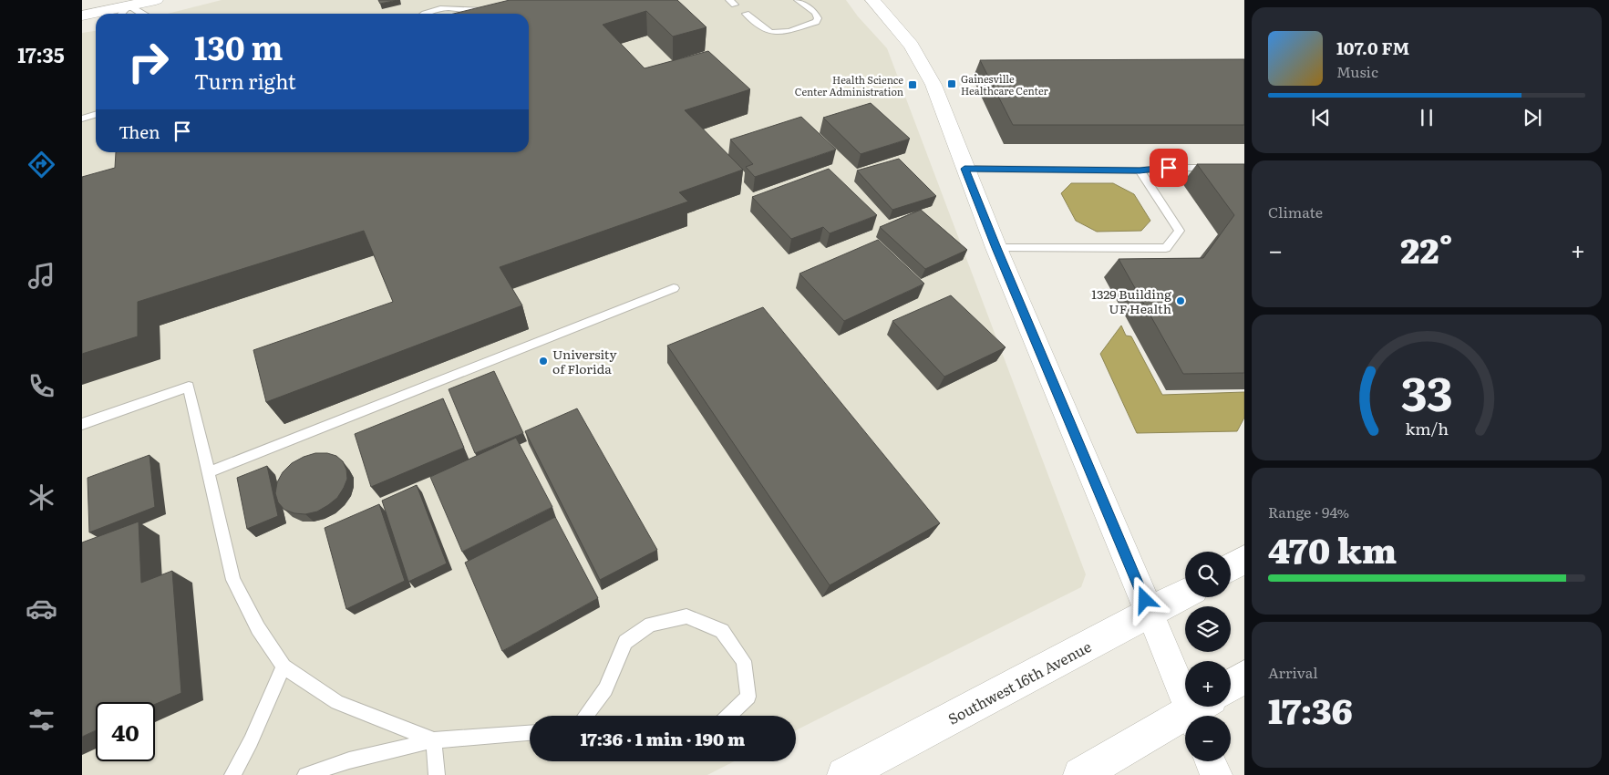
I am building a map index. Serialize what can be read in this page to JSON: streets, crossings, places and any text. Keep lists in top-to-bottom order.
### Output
{
  "streets": {
    "street": ["Southwest 16th Avenue"]
  },
  "places": {
    "transit": ["Gainesville Healthcare Center", "Health Science Center Administration"],
    "other": ["1329 Building UF Health", "University of Florida"]
  },
  "page": {
    "tabs": "17:35",
    "turn": ["130 m", "Turn right"],
    "song": ["107.0 FM", "Music"],
    "then": "Then",
    "tile": [
      "Climate",
      ["Range · 94%", "470 km"],
      ["Arrival", "17:36"]
    ],
    "heat": ["−", "22°", "+"],
    "map_buttons": ["+", "−"],
    "limit": "40",
    "trip": "17:36 · 1 min · 190 m",
    "gauge": ["33", "km/h"]
  }
}
